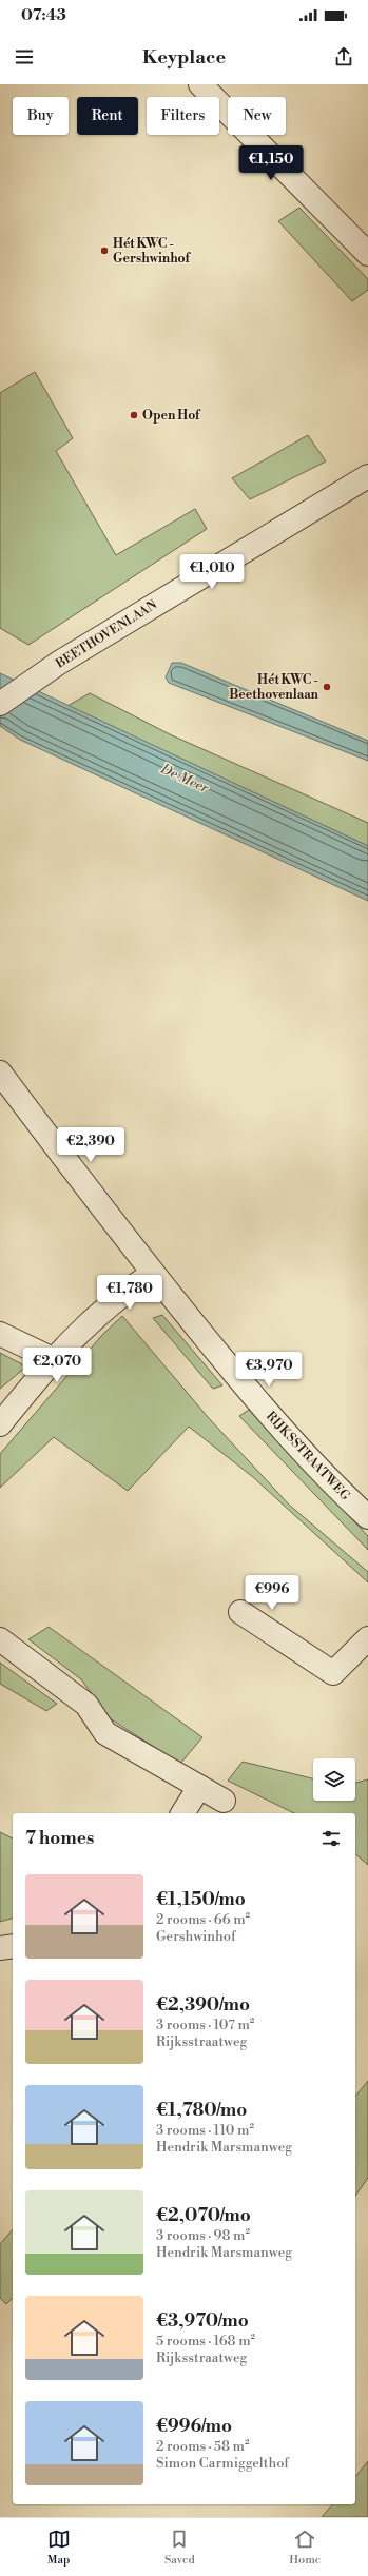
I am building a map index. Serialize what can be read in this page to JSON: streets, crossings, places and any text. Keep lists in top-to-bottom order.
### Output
{
  "streets": {
    "street": ["BEETHOVENLAAN", "RIJKSSTRAATWEG"]
  },
  "water": ["De Meer"],
  "places": ["Hét KWC - Gershwinhof", "Open Hof", "Hét KWC - Beethovenlaan"],
  "page": {
    "status": "07:43",
    "header": "Keyplace",
    "chip": [
      "Buy",
      "Rent",
      "Filters",
      "New"
    ],
    "price": [
      "€1,150",
      "€1,010",
      "€2,390",
      "€1,780",
      "€2,070",
      "€3,970",
      "€996"
    ],
    "heading": "7 homes",
    "list": [
      {
        "name": "€1,150/mo",
        "note": "2 rooms · 66 m² · Gershwinhof"
      },
      {
        "name": "€2,390/mo",
        "note": "3 rooms · 107 m² · Rijksstraatweg"
      },
      {
        "name": "€1,780/mo",
        "note": "3 rooms · 110 m² · Hendrik Marsmanweg"
      },
      {
        "name": "€2,070/mo",
        "note": "3 rooms · 98 m² · Hendrik Marsmanweg"
      },
      {
        "name": "€3,970/mo",
        "note": "5 rooms · 168 m² · Rijksstraatweg"
      },
      {
        "name": "€996/mo",
        "note": "2 rooms · 58 m² · Simon Carmiggelthof"
      }
    ],
    "tabs": ["Map", "Saved", "Home"]
  }
}
